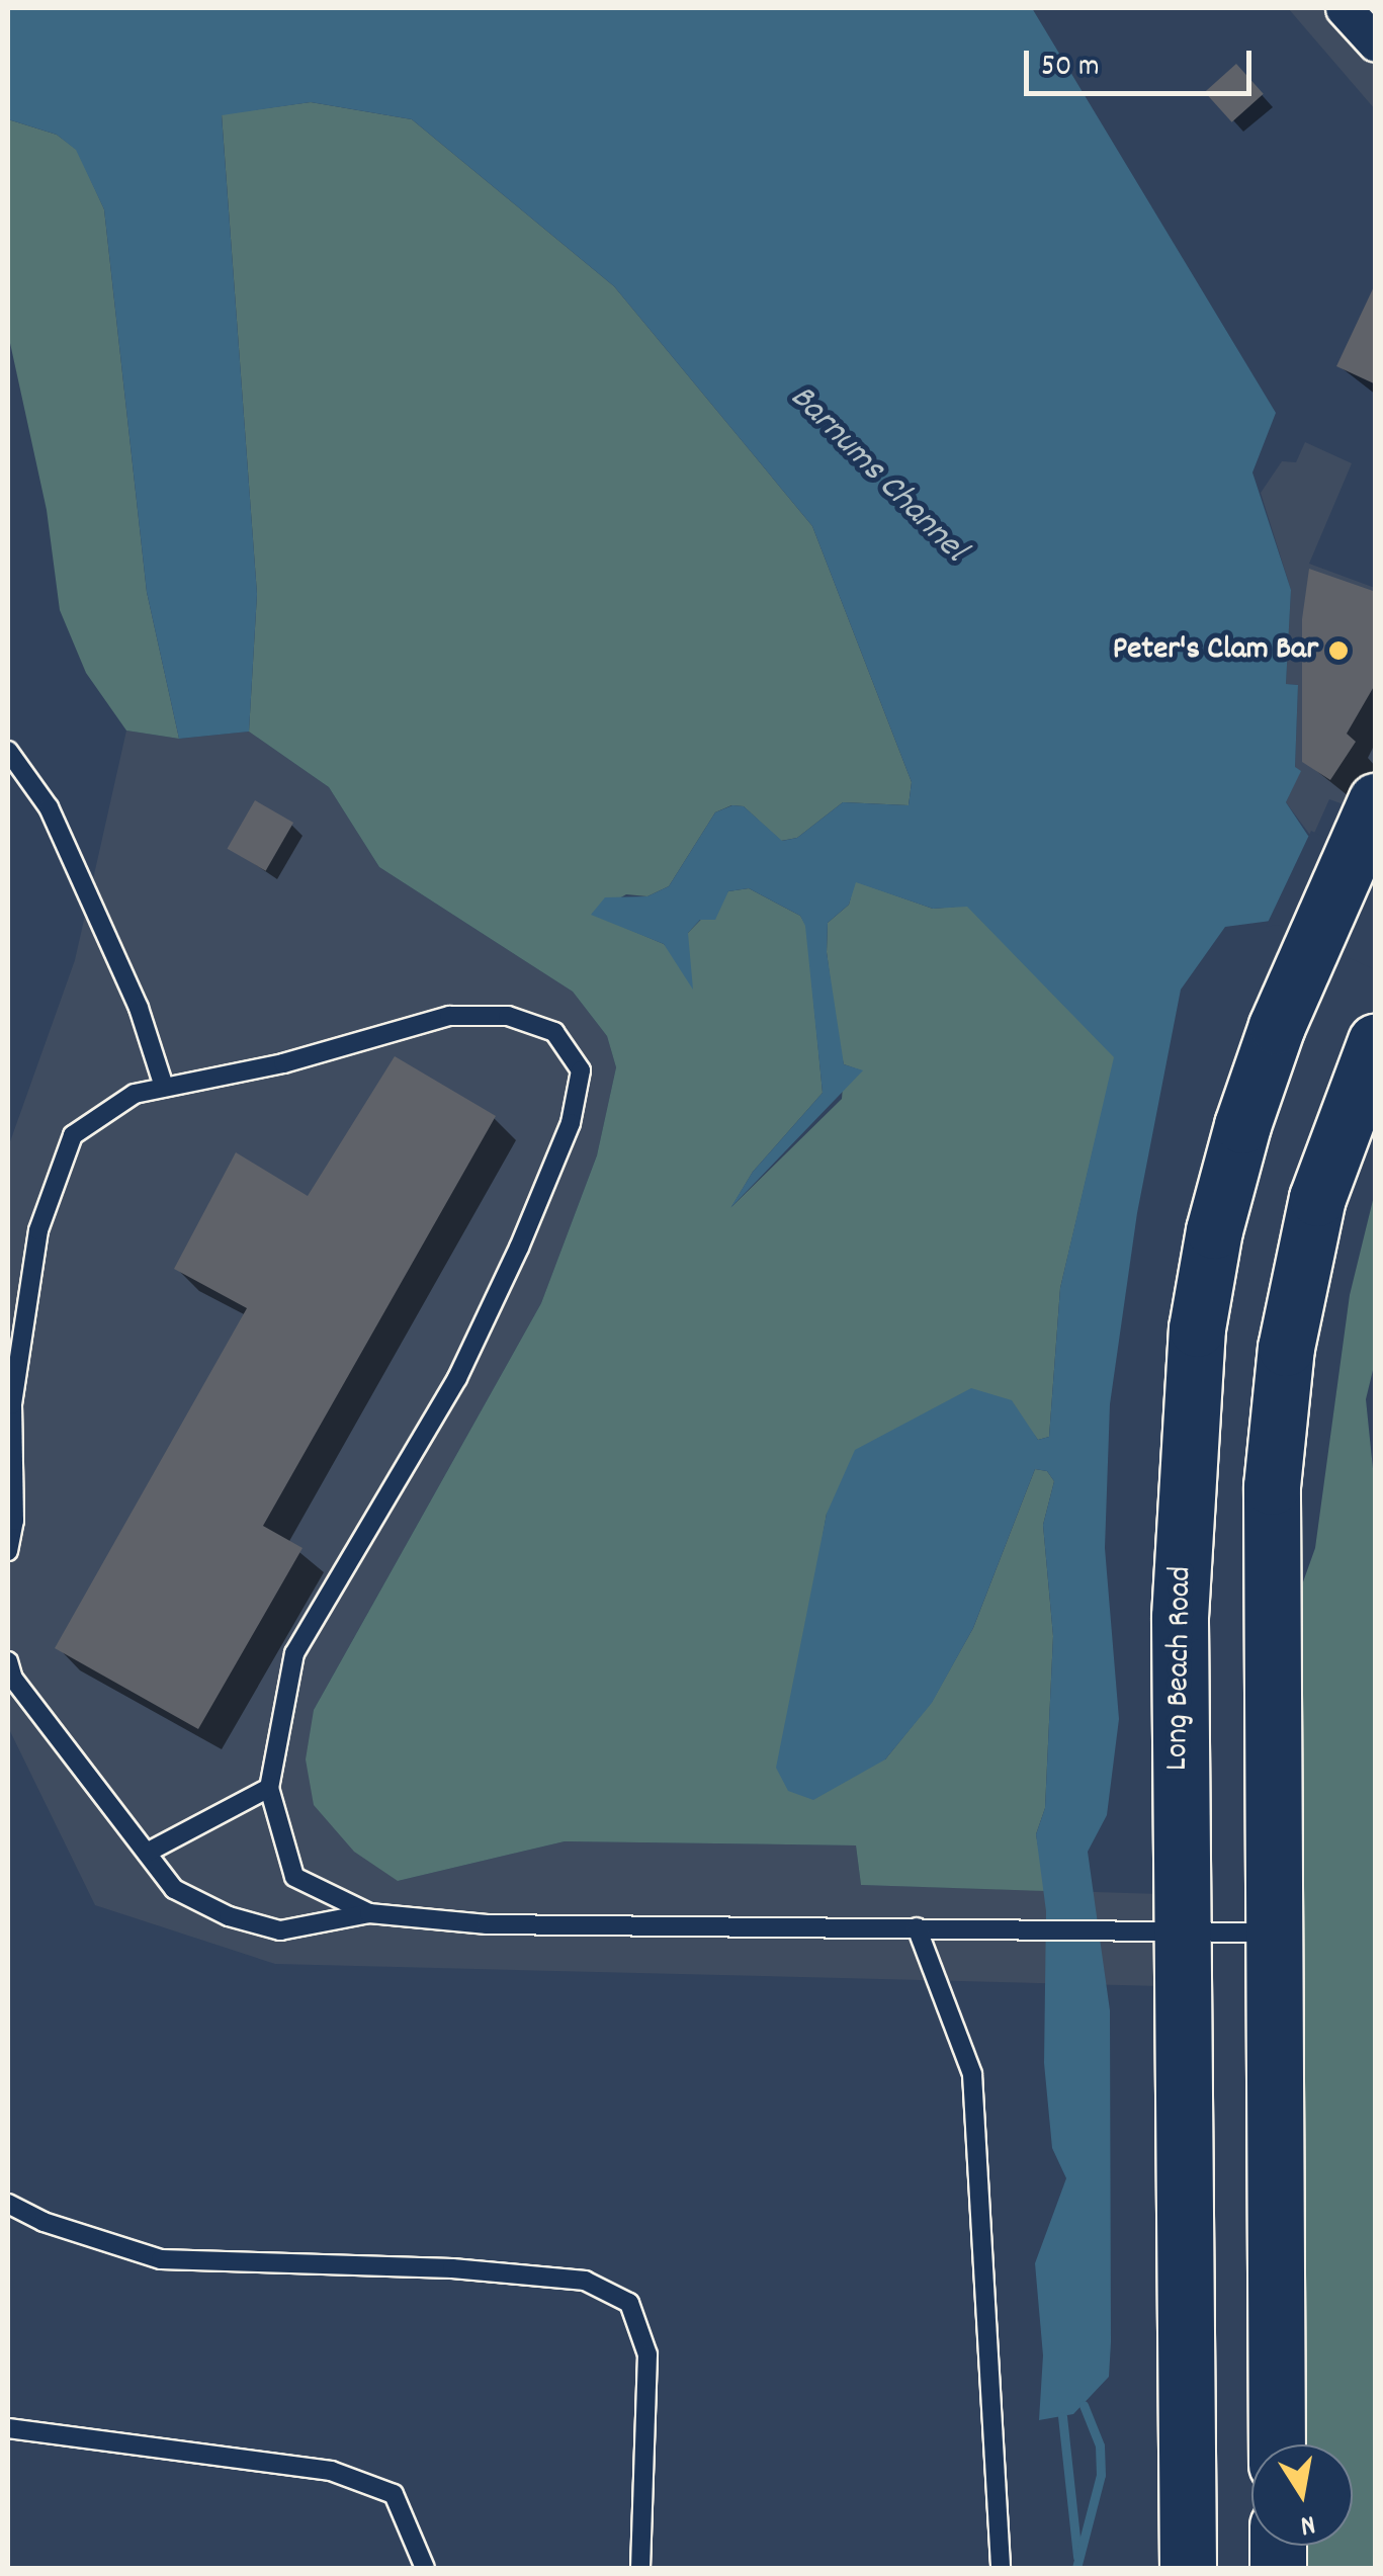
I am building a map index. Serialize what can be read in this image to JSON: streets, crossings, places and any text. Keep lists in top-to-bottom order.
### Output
{
  "streets": {
    "main road": ["Long Beach Road"]
  },
  "water": ["Barnums Channel"],
  "places": ["Peter's Clam Bar"],
  "scale_bar": "50 m",
  "north": "bottom"
}
